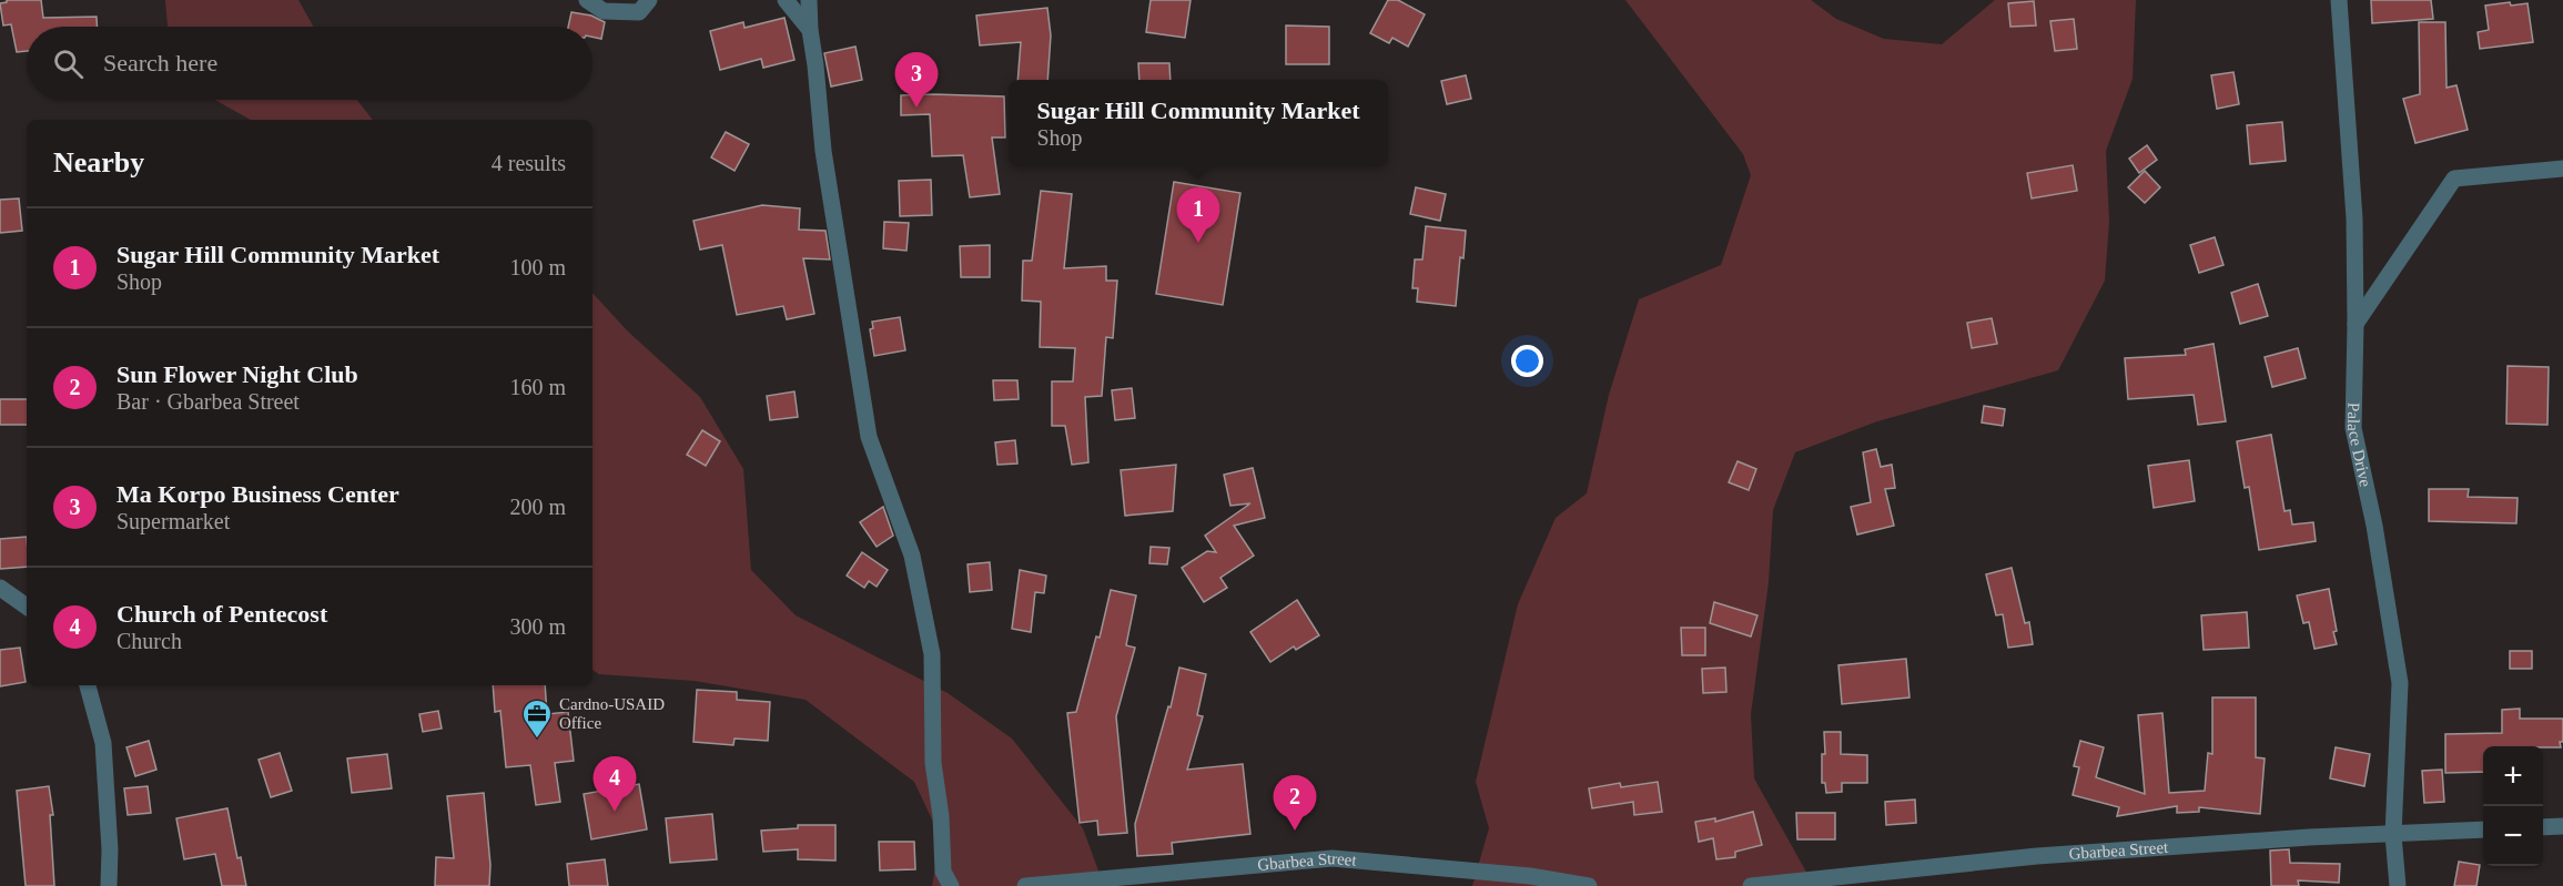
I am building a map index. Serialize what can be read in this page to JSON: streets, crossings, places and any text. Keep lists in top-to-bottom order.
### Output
{
  "streets": {
    "street": ["Palace Drive", "Gbarbea Street"]
  },
  "crossings": [
    ["Palace Drive", "Gbarbea Street"]
  ],
  "places": {
    "office": ["Cardno-USAID Office"]
  },
  "page": {
    "search": "Search here",
    "pins": [
      "3",
      "1",
      "4",
      "2"
    ],
    "popup": ["Sugar Hill Community Market", "Shop"],
    "heading": ["Nearby", "4 results"],
    "list": [
      {
        "mark": "1",
        "name": "Sugar Hill Community Market",
        "note": "Shop",
        "value": "100 m"
      },
      {
        "mark": "2",
        "name": "Sun Flower Night Club",
        "note": "Bar · Gbarbea Street",
        "value": "160 m"
      },
      {
        "mark": "3",
        "name": "Ma Korpo Business Center",
        "note": "Supermarket",
        "value": "200 m"
      },
      {
        "mark": "4",
        "name": "Church of Pentecost",
        "note": "Church",
        "value": "300 m"
      }
    ],
    "map_buttons": ["+", "−"]
  }
}
